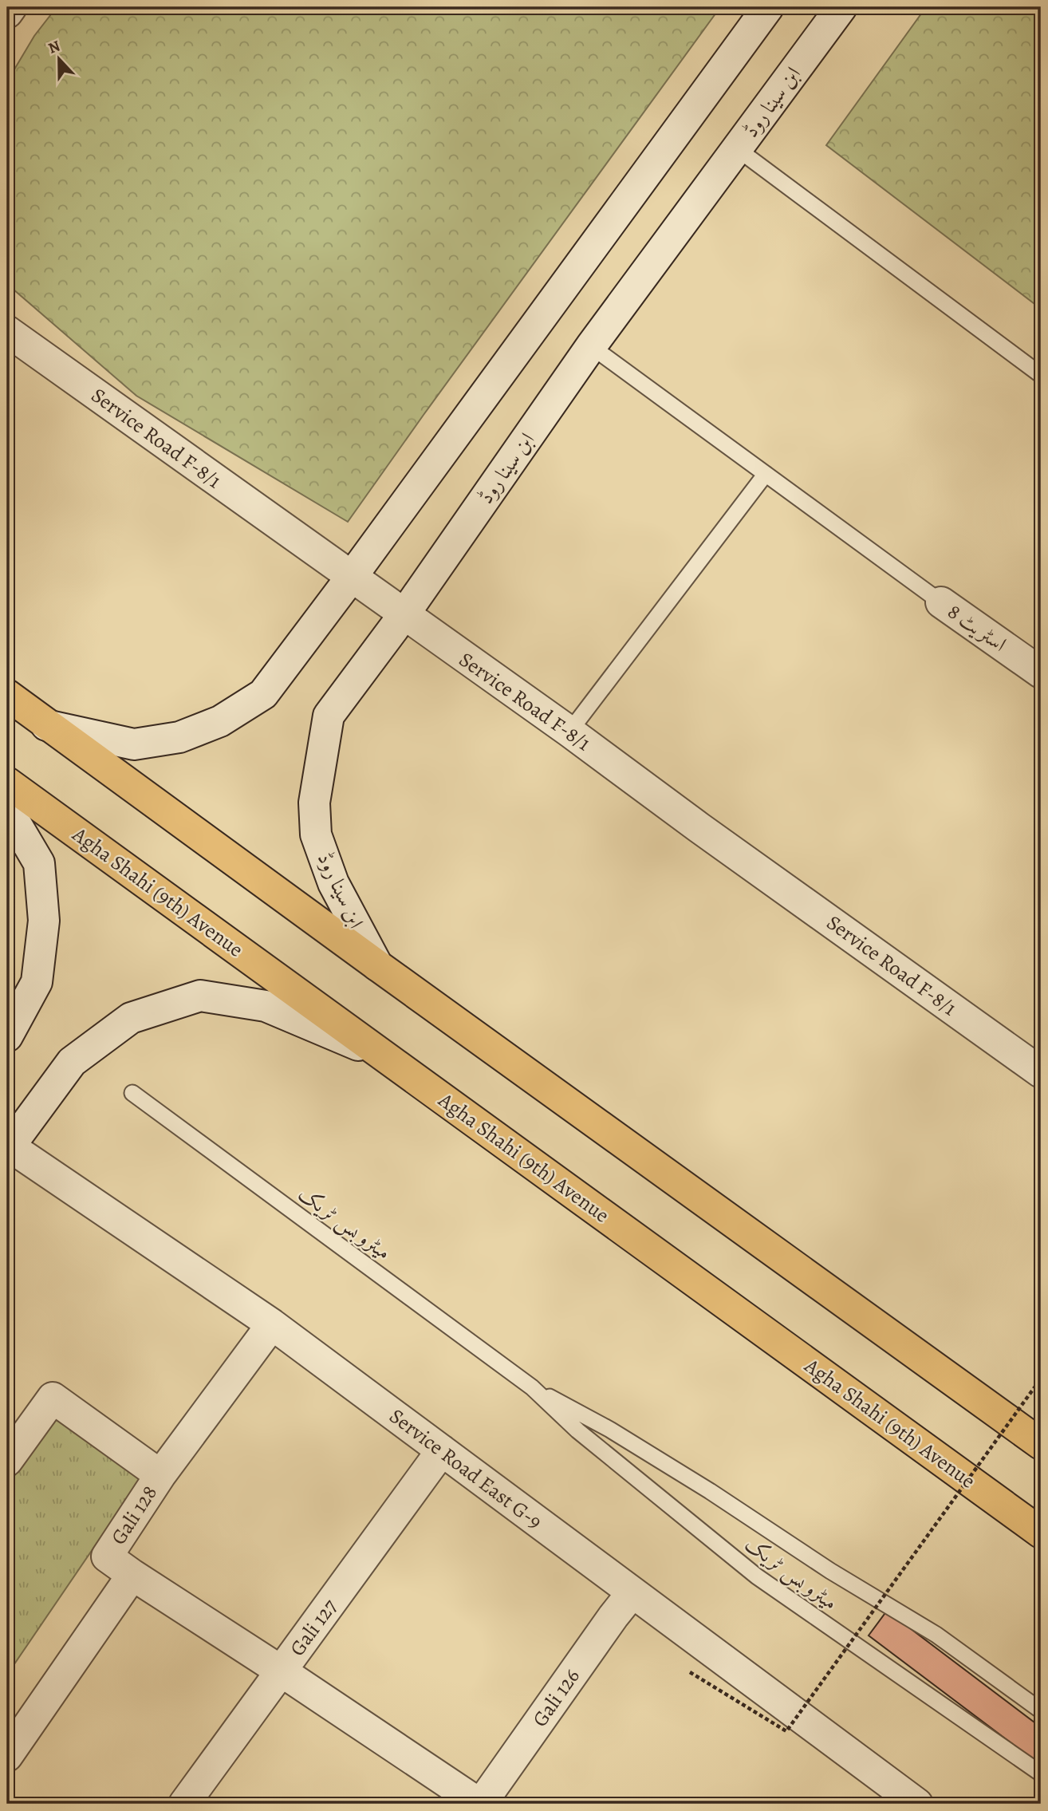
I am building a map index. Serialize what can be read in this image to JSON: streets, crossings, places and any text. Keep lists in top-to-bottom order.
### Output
{
  "streets": {
    "main road": ["Agha Shahi (9th) Avenue"],
    "street": [
      "ابن سینا روڈ",
      "Service Road F-8/1",
      "اسٹریٹ 8",
      "Service Road East G-9",
      "Gali 128",
      "Gali 127",
      "Gali 126"
    ],
    "lane": ["میٹرو بس ٹریک"]
  },
  "crossings": [
    ["ابن سینا روڈ", "Service Road F-8/1"],
    ["Service Road East G-9", "Gali 128"],
    ["Service Road East G-9", "Gali 127"],
    ["Service Road East G-9", "Gali 126"]
  ],
  "north": "top"
}
